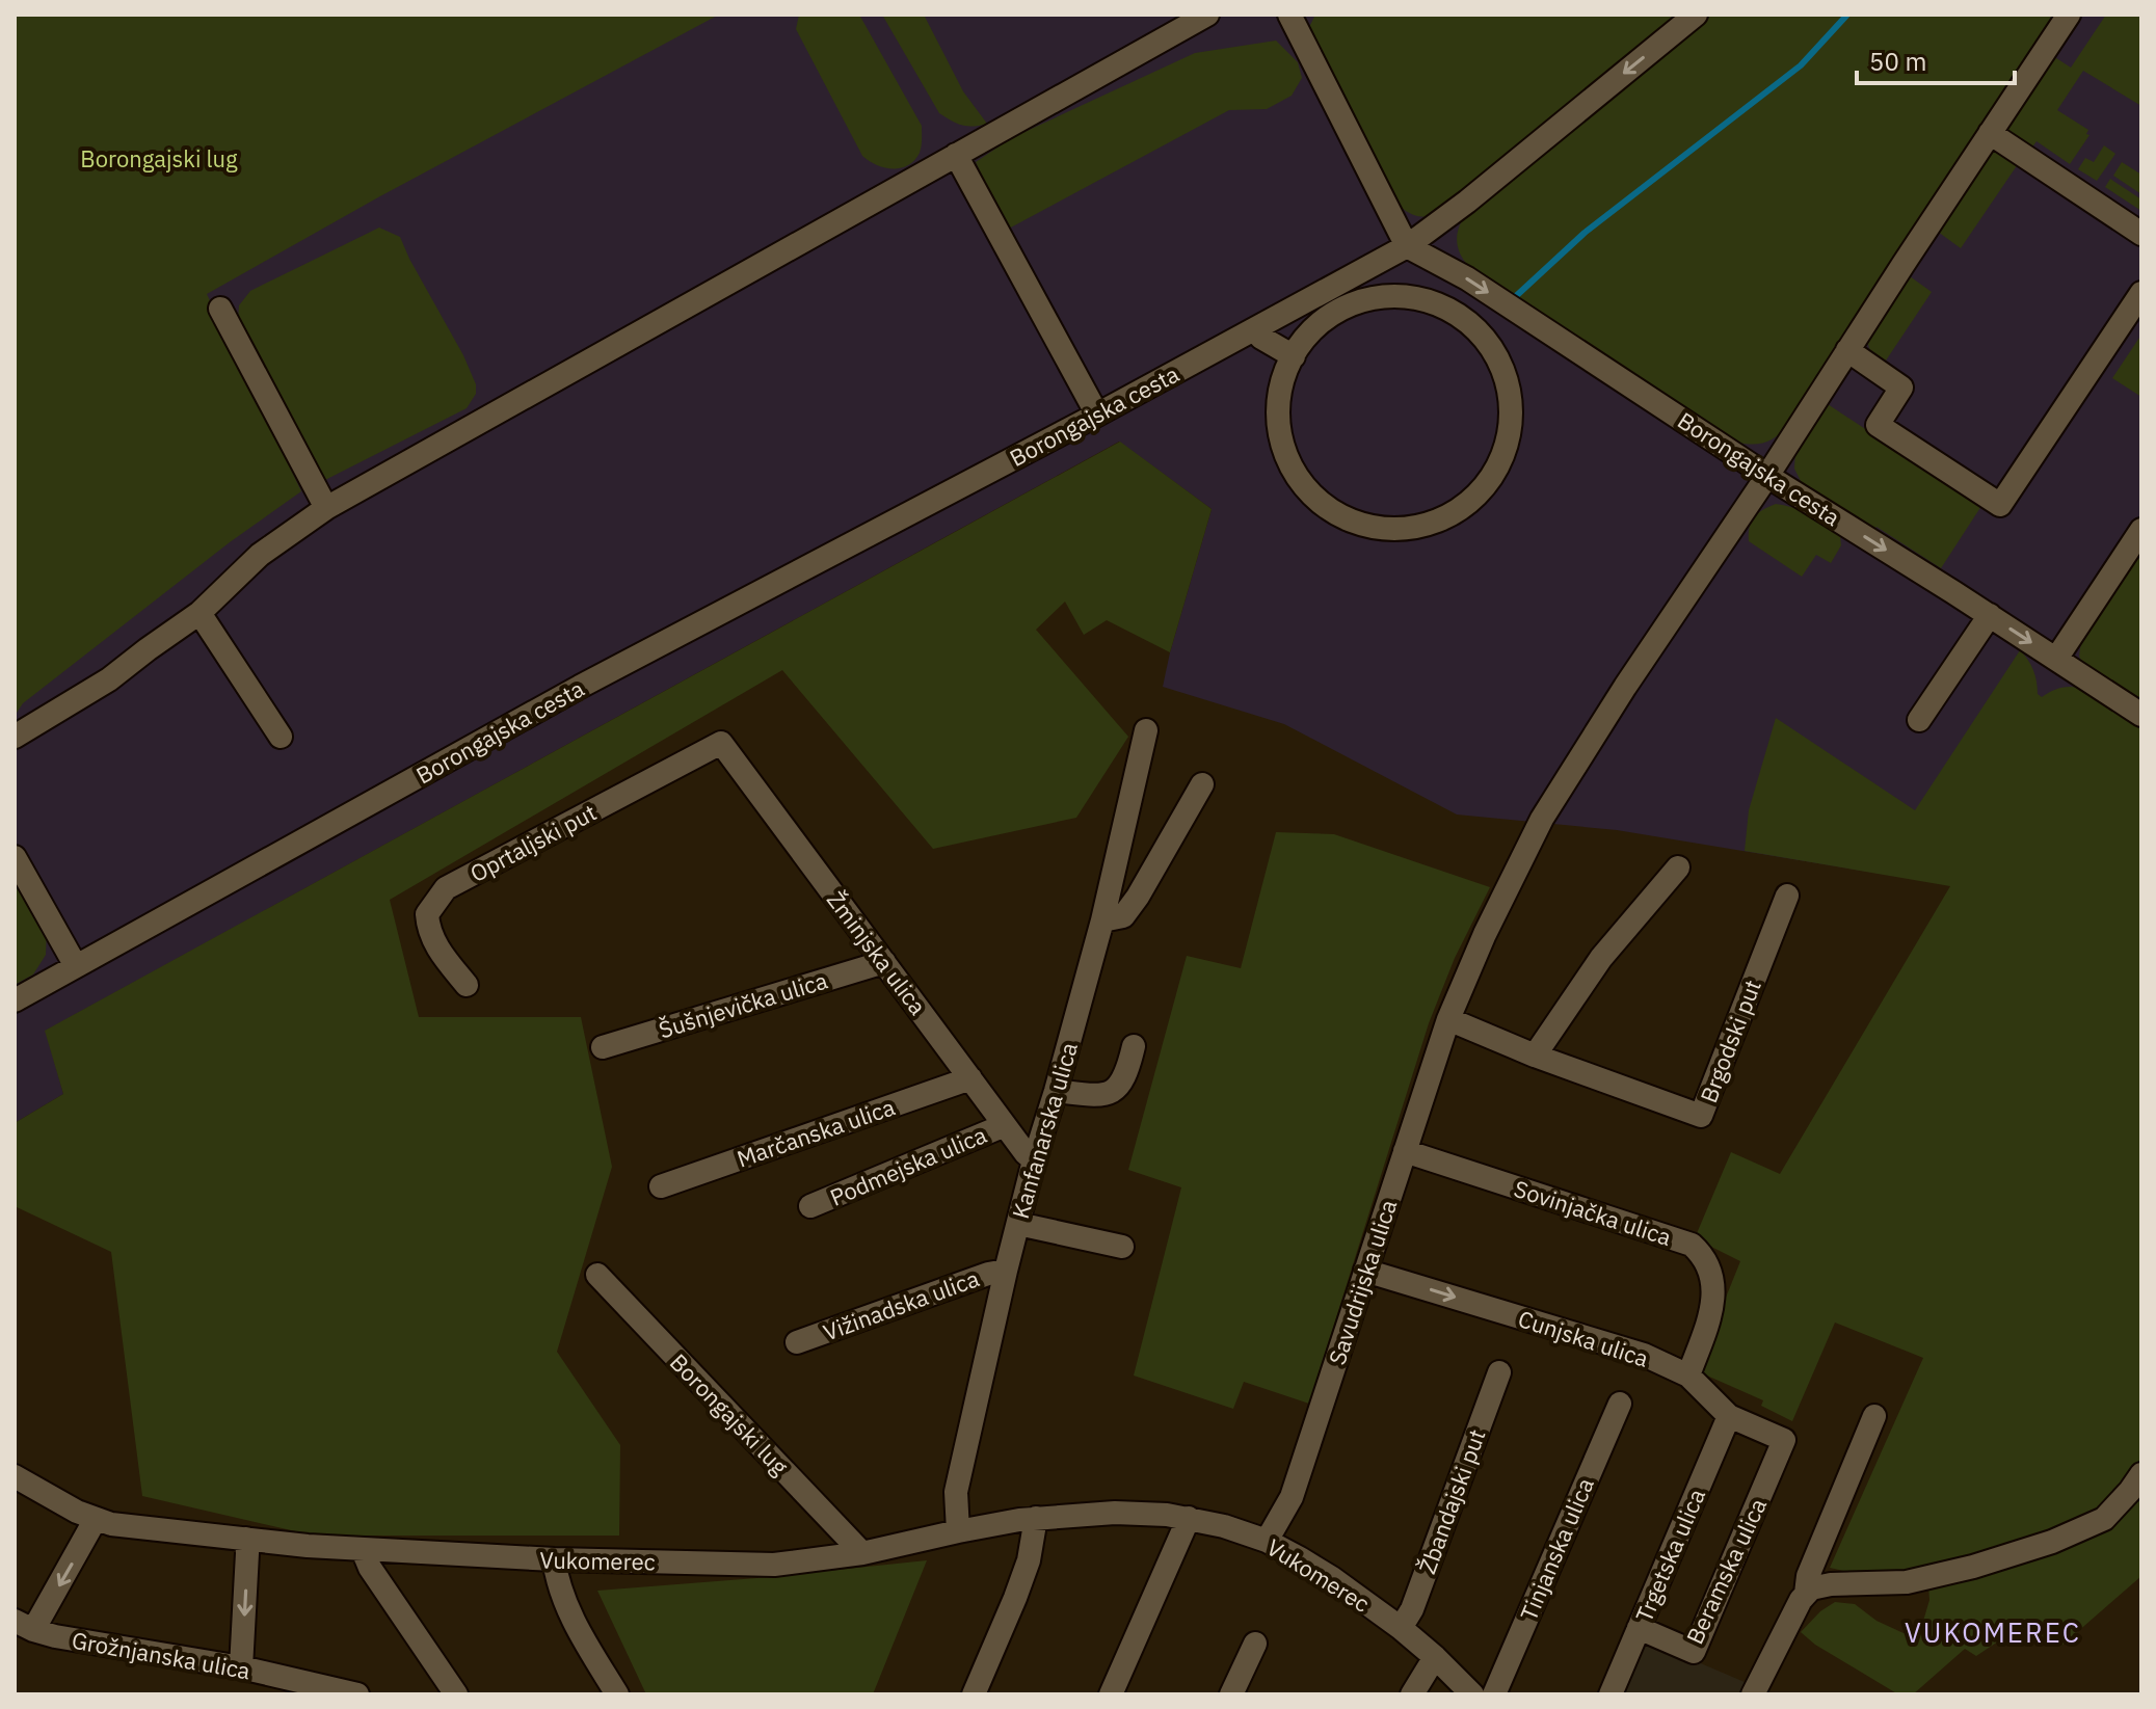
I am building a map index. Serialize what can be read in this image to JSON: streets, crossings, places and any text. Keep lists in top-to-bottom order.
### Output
{
  "streets": {
    "street": [
      "Borongajska cesta",
      "Oprtaljski put",
      "Žminjska ulica",
      "Šušnjevička ulica",
      "Brgodski put",
      "Kanfanarska ulica",
      "Marčanska ulica",
      "Podmejska ulica",
      "Sovinjačka ulica",
      "Savudrijska ulica",
      "Vižinadska ulica",
      "Cunjska ulica",
      "Borongajski lug",
      "Žbandajski put",
      "Tinjanska ulica",
      "Trgetska ulica",
      "Vukomerec",
      "Beramska ulica",
      "Grožnjanska ulica"
    ]
  },
  "crossings": [
    ["Borongajska cesta", "Savudrijska ulica"],
    ["Oprtaljski put", "Žminjska ulica"],
    ["Žminjska ulica", "Šušnjevička ulica"],
    ["Žminjska ulica", "Kanfanarska ulica"],
    ["Žminjska ulica", "Marčanska ulica"],
    ["Žminjska ulica", "Podmejska ulica"],
    ["Kanfanarska ulica", "Vižinadska ulica"],
    ["Kanfanarska ulica", "Vukomerec"],
    ["Sovinjačka ulica", "Savudrijska ulica"],
    ["Sovinjačka ulica", "Cunjska ulica"],
    ["Savudrijska ulica", "Cunjska ulica"],
    ["Savudrijska ulica", "Vukomerec"],
    ["Cunjska ulica", "Trgetska ulica"],
    ["Cunjska ulica", "Beramska ulica"],
    ["Borongajski lug", "Vukomerec"],
    ["Žbandajski put", "Vukomerec"],
    ["Trgetska ulica", "Beramska ulica"]
  ],
  "one_way": ["Cunjska ulica"],
  "districts": ["VUKOMEREC"],
  "parks": ["Borongajski lug"],
  "scale_bar": "50 m"
}
